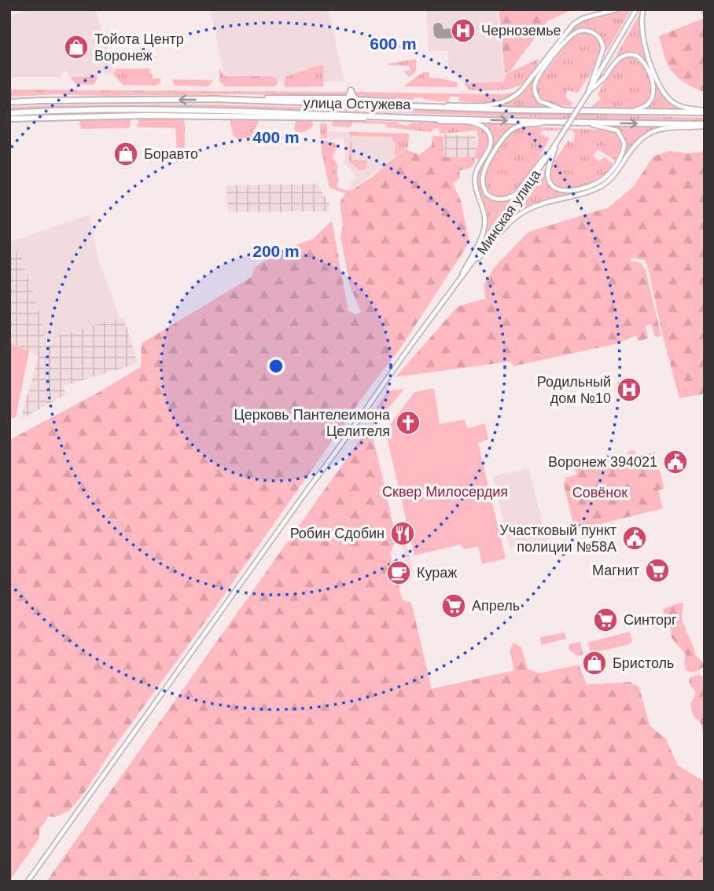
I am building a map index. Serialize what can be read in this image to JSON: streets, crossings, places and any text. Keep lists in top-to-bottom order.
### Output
{
  "streets": {
    "main road": ["улица Остужева"],
    "street": ["Минская улица"]
  },
  "parks": ["Сквер Милосердия", "Совёнок"],
  "places": {
    "hospital": ["Черноземье", "Родильный дом №10"],
    "shop": ["Тойота Центр Воронеж", "Боравто", "Бристоль"],
    "church": ["Церковь Пантелеимона Целителя"],
    "public building": ["Воронеж 394021", "Участковый пункт полиции №58А"],
    "restaurant": ["Робин Сдобин"],
    "supermarket": ["Магнит", "Апрель", "Синторг"],
    "cafe": ["Кураж"]
  },
  "rings": ["600 m", "400 m", "200 m"]
}
